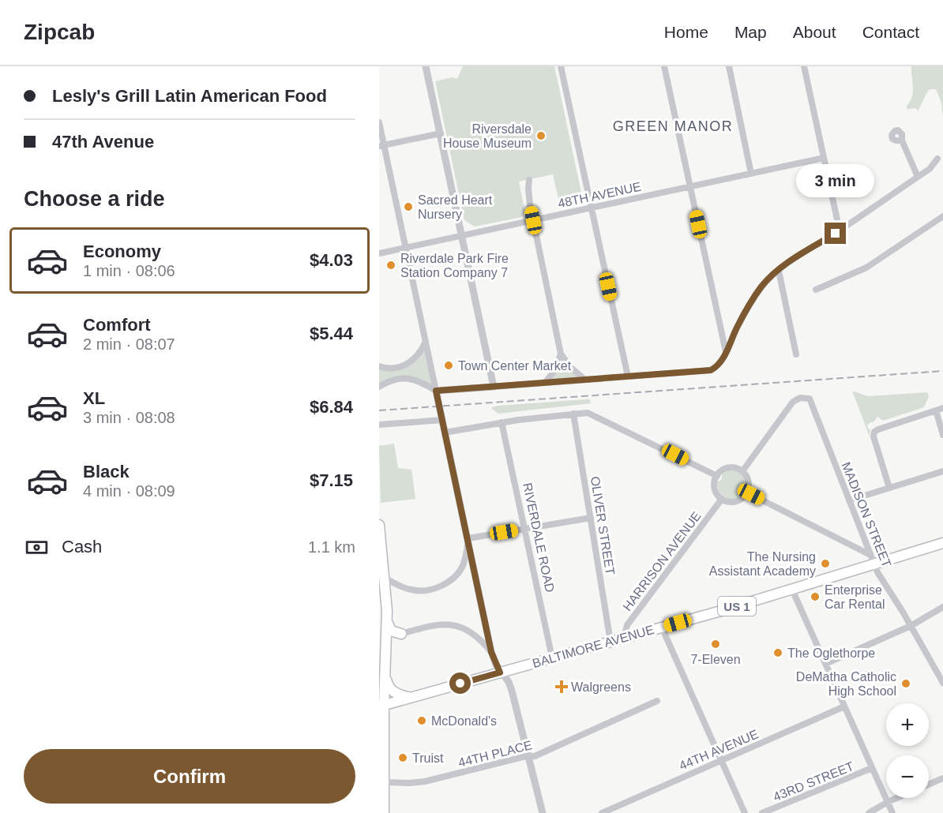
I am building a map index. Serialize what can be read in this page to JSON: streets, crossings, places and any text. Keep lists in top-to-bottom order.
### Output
{
  "streets": {
    "main road": ["US 1", "BALTIMORE AVENUE"],
    "street": [
      "48TH AVENUE",
      "MADISON STREET",
      "OLIVER STREET",
      "RIVERDALE ROAD",
      "HARRISON AVENUE",
      "44TH AVENUE",
      "44TH PLACE",
      "43RD STREET"
    ]
  },
  "crossings": [
    ["MADISON STREET", "HARRISON AVENUE"],
    ["MADISON STREET", "BALTIMORE AVENUE"],
    ["OLIVER STREET", "BALTIMORE AVENUE"],
    ["RIVERDALE ROAD", "BALTIMORE AVENUE"],
    ["HARRISON AVENUE", "BALTIMORE AVENUE"]
  ],
  "districts": ["GREEN MANOR"],
  "places": {
    "other": [
      "Riversdale House Museum",
      "Sacred Heart Nursery",
      "Riverdale Park Fire Station Company 7",
      "Town Center Market",
      "The Nursing Assistant Academy",
      "Enterprise Car Rental",
      "7-Eleven",
      "The Oglethorpe",
      "DeMatha Catholic High School",
      "McDonald's",
      "Truist"
    ],
    "health": ["Walgreens"]
  },
  "page": {
    "header": "Zipcab",
    "nav": [
      "Home",
      "Map",
      "About",
      "Contact"
    ],
    "banner": ["Lesly's Grill Latin American Food", "47th Avenue"],
    "bubble": "3 min",
    "heading": "Choose a ride",
    "list": [
      {
        "name": "Economy",
        "note": "1 min · 08:06",
        "value": "$4.03"
      },
      {
        "name": "Comfort",
        "note": "2 min · 08:07",
        "value": "$5.44"
      },
      {
        "name": "XL",
        "note": "3 min · 08:08",
        "value": "$6.84"
      },
      {
        "name": "Black",
        "note": "4 min · 08:09",
        "value": "$7.15"
      }
    ],
    "pay": ["Cash", "1.1 km"],
    "map_buttons": ["+", "−"],
    "buttons": "Confirm"
  }
}
